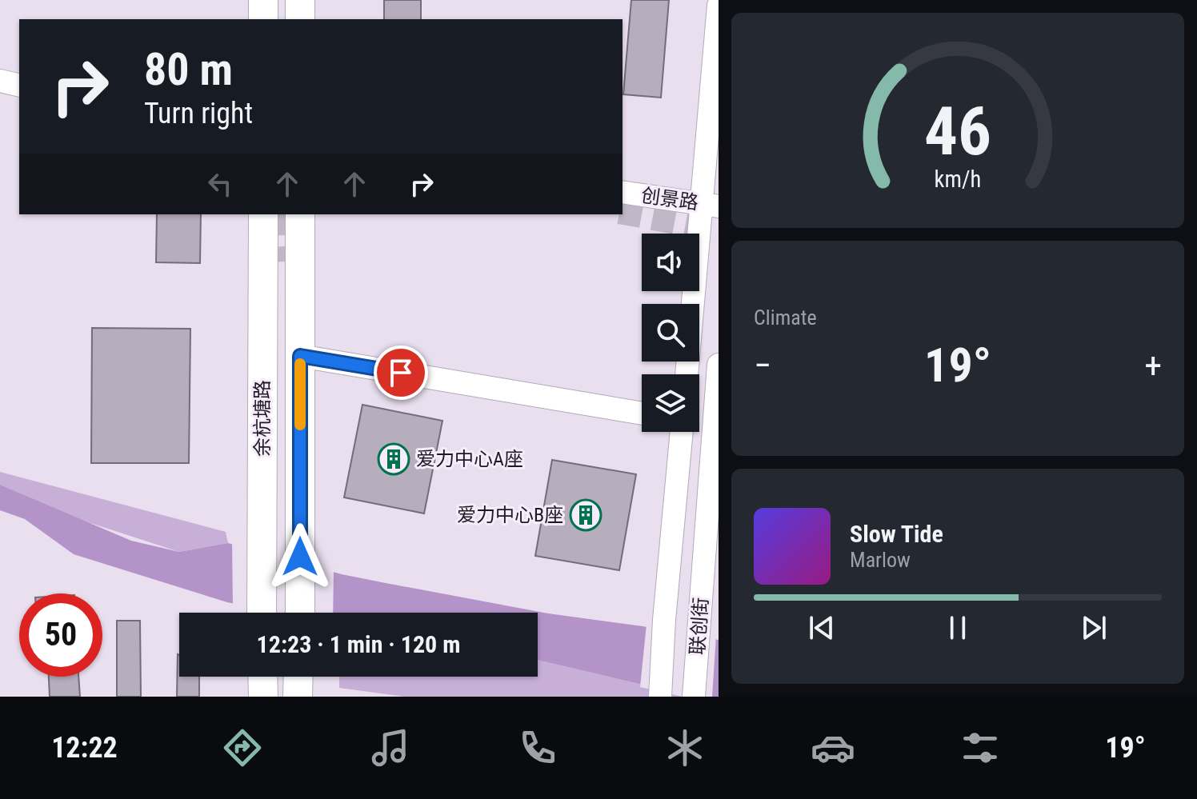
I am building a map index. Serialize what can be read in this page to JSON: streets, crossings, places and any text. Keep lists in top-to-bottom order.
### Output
{
  "streets": {
    "main road": ["余杭塘路"],
    "street": ["创景路", "联创街"]
  },
  "places": {
    "building": ["爱力中心A座", "爱力中心B座"]
  },
  "page": {
    "turn": ["80 m", "Turn right"],
    "tile": "Climate",
    "heat": ["−", "19°", "+"],
    "song": ["Slow Tide", "Marlow"],
    "limit": "50",
    "trip": "12:23 · 1 min · 120 m",
    "tabs": ["12:22", "19°"],
    "gauge": ["46", "km/h"]
  }
}
